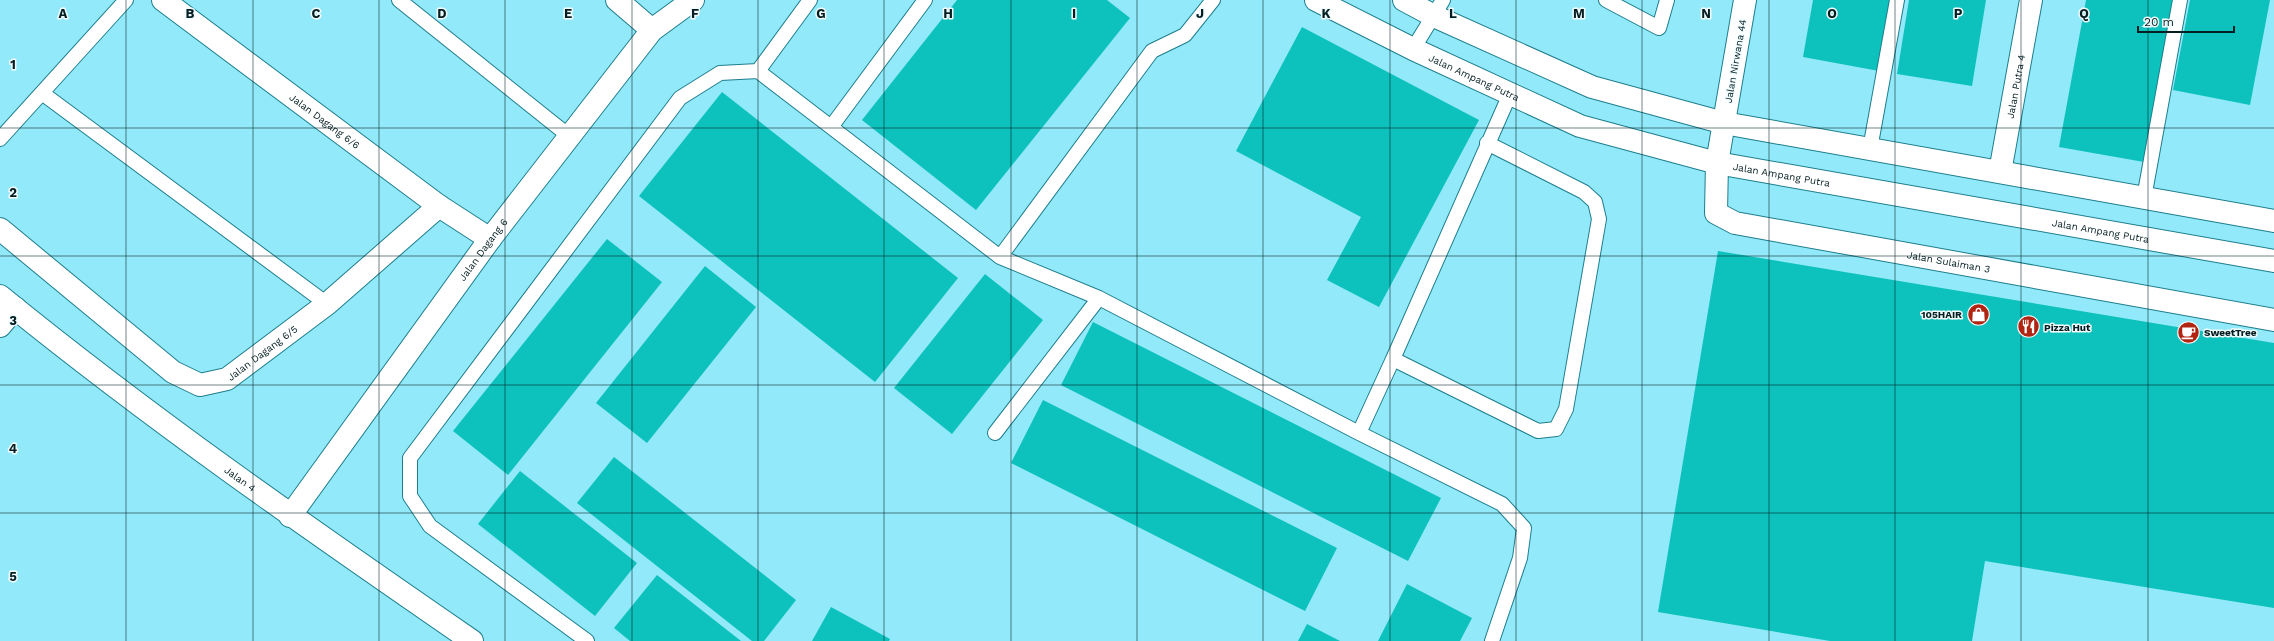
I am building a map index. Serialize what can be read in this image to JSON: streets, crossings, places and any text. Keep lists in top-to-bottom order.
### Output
{
  "streets": {
    "street": [
      "Jalan Nirwana 44",
      "Jalan Ampang Putra",
      "Jalan Putra 4",
      "Jalan Dagang 6/6",
      "Jalan Dagang 6",
      "Jalan Sulaiman 3",
      "Jalan Dagang 6/5",
      "Jalan 4"
    ]
  },
  "crossings": [
    ["Jalan Nirwana 44", "Jalan Sulaiman 3"],
    ["Jalan Ampang Putra", "Jalan Sulaiman 3"],
    ["Jalan Dagang 6/6", "Jalan Dagang 6"],
    ["Jalan Dagang 6/6", "Jalan Dagang 6/5"],
    ["Jalan Dagang 6", "Jalan 4"]
  ],
  "places": {
    "shop": ["105HAIR"],
    "restaurant": ["Pizza Hut"],
    "cafe": ["SweetTree"]
  },
  "scale_bar": "20 m",
  "grid": {
    "columns": [
      "A",
      "B",
      "C",
      "D",
      "E",
      "F",
      "G",
      "H",
      "I",
      "J",
      "K",
      "L",
      "M",
      "N",
      "O",
      "P",
      "Q"
    ],
    "rows": [
      "1",
      "2",
      "3",
      "4",
      "5"
    ]
  }
}
